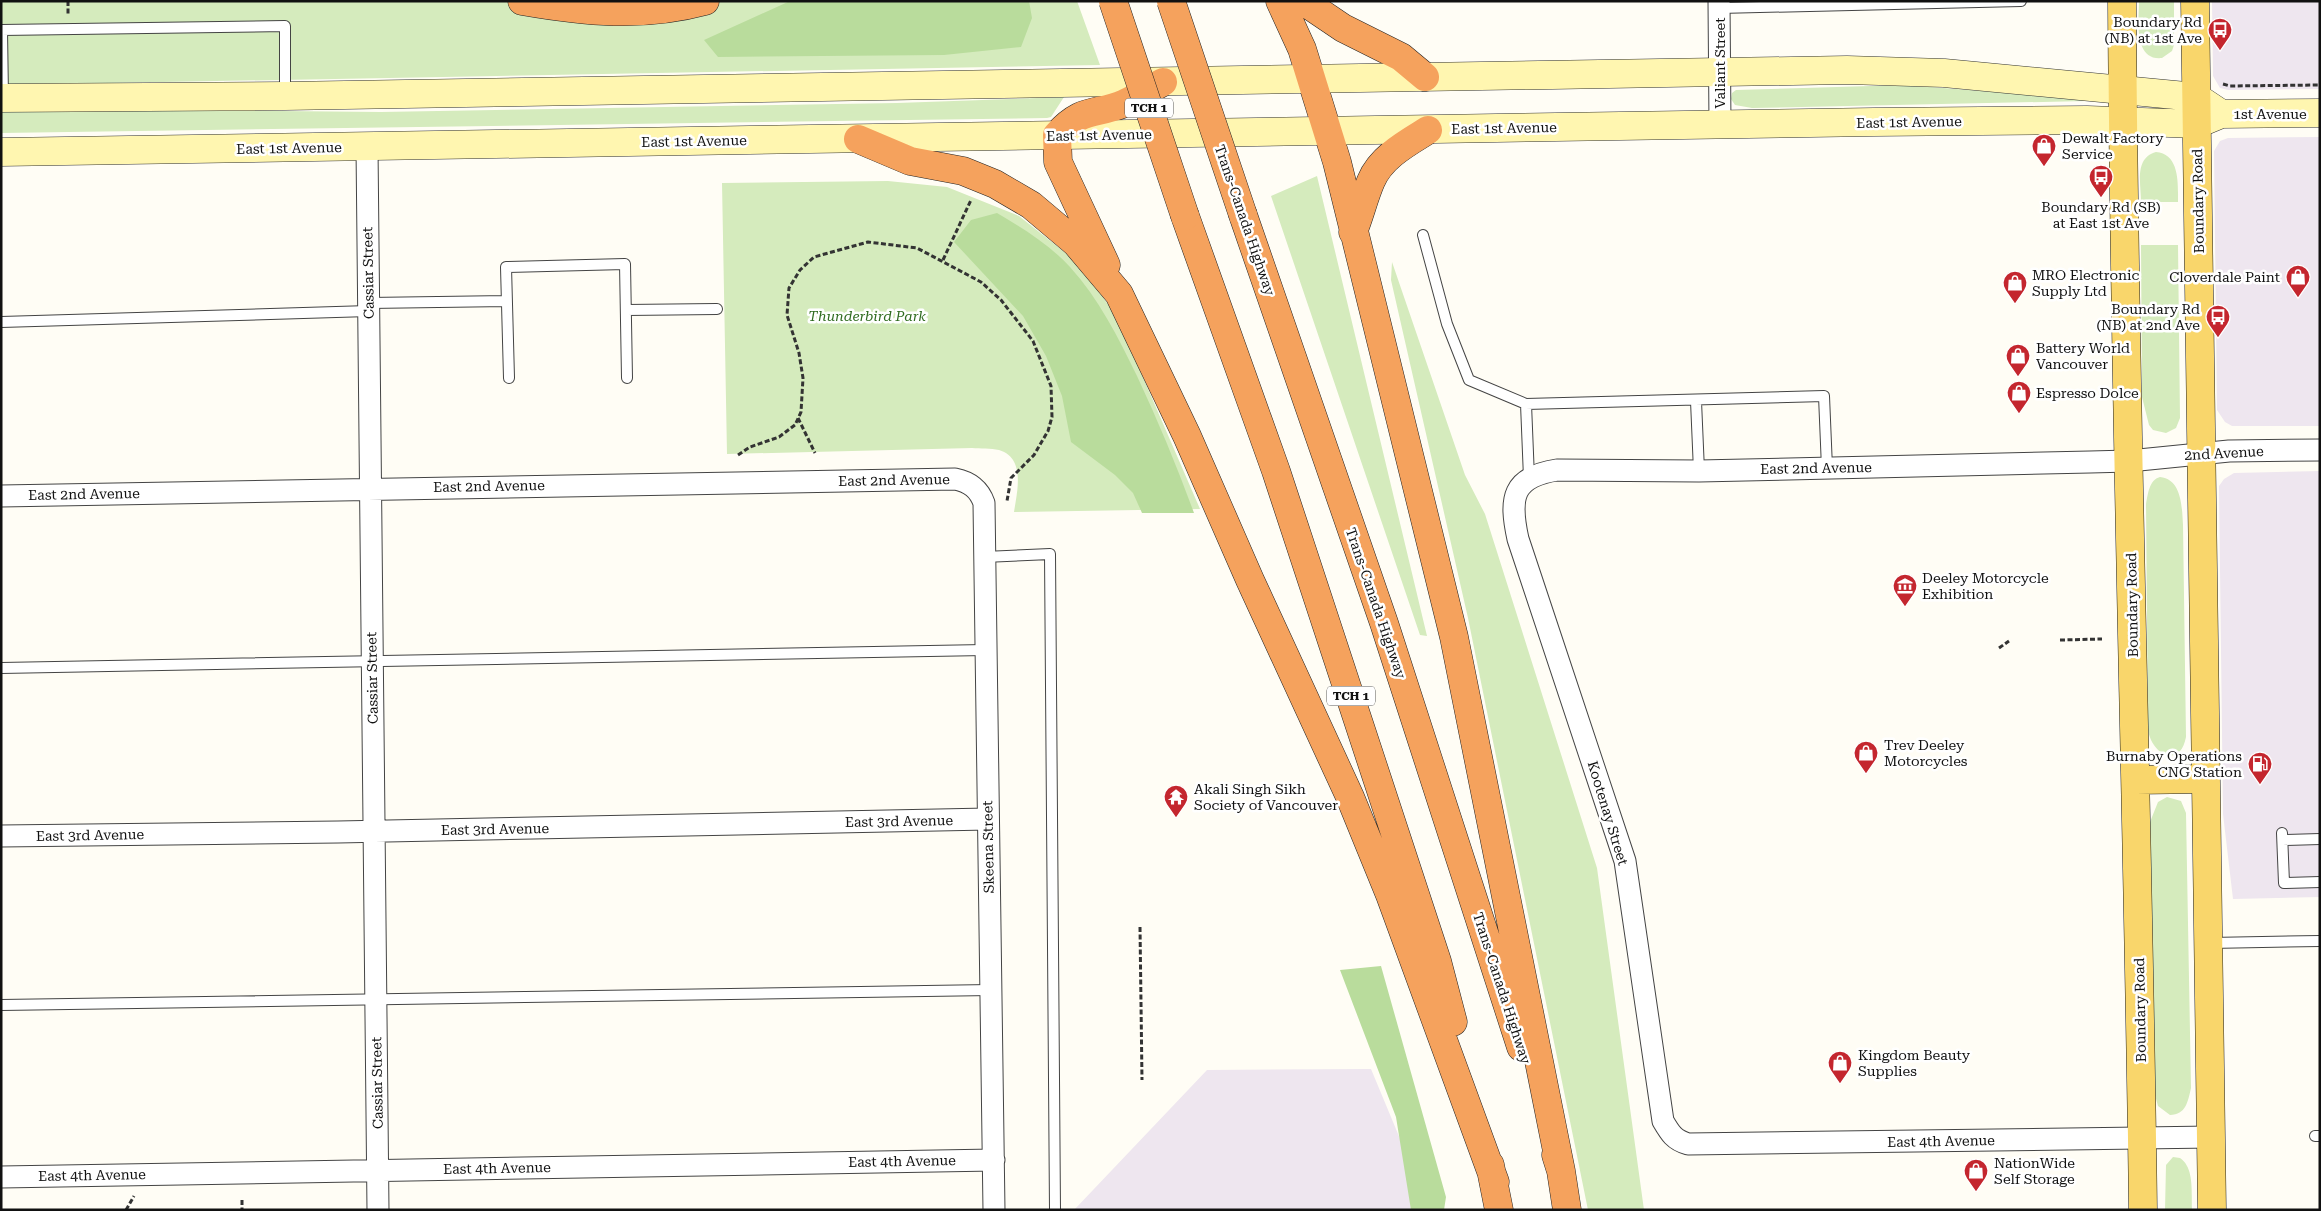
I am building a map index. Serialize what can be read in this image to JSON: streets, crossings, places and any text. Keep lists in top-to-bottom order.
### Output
{
  "streets": {
    "highway": ["TCH 1", "Trans-Canada Highway"],
    "main road": ["1st Avenue", "East 1st Avenue", "Boundary Road"],
    "street": [
      "Valiant Street",
      "Cassiar Street",
      "2nd Avenue",
      "East 2nd Avenue",
      "Kootenay Street",
      "East 3rd Avenue",
      "Skeena Street",
      "East 4th Avenue"
    ]
  },
  "crossings": [
    ["Valiant Street", "East 1st Avenue"],
    ["1st Avenue", "East 1st Avenue"],
    ["1st Avenue", "Boundary Road"],
    ["East 1st Avenue", "Boundary Road"],
    ["East 1st Avenue", "Cassiar Street"],
    ["Boundary Road", "2nd Avenue"],
    ["Boundary Road", "East 2nd Avenue"],
    ["Boundary Road", "East 4th Avenue"],
    ["Cassiar Street", "East 2nd Avenue"],
    ["Cassiar Street", "East 3rd Avenue"],
    ["Cassiar Street", "East 4th Avenue"],
    ["2nd Avenue", "East 2nd Avenue"],
    ["East 2nd Avenue", "Kootenay Street"],
    ["East 2nd Avenue", "Skeena Street"],
    ["Kootenay Street", "East 4th Avenue"],
    ["East 3rd Avenue", "Skeena Street"],
    ["Skeena Street", "East 4th Avenue"]
  ],
  "parks": ["Thunderbird Park"],
  "places": {
    "bus stop": ["Boundary Rd (NB) at 1st Ave", "Boundary Rd (SB) at East 1st Ave", "Boundary Rd (NB) at 2nd Ave"],
    "shop": [
      "Dewalt Factory Service",
      "Cloverdale Paint",
      "MRO Electronic Supply Ltd",
      "Battery World Vancouver",
      "Espresso Dolce",
      "Trev Deeley Motorcycles",
      "Kingdom Beauty Supplies",
      "NationWide Self Storage"
    ],
    "museum": ["Deeley Motorcycle Exhibition"],
    "fuel station": ["Burnaby Operations CNG Station"],
    "temple": ["Akali Singh Sikh Society of Vancouver"]
  }
}
